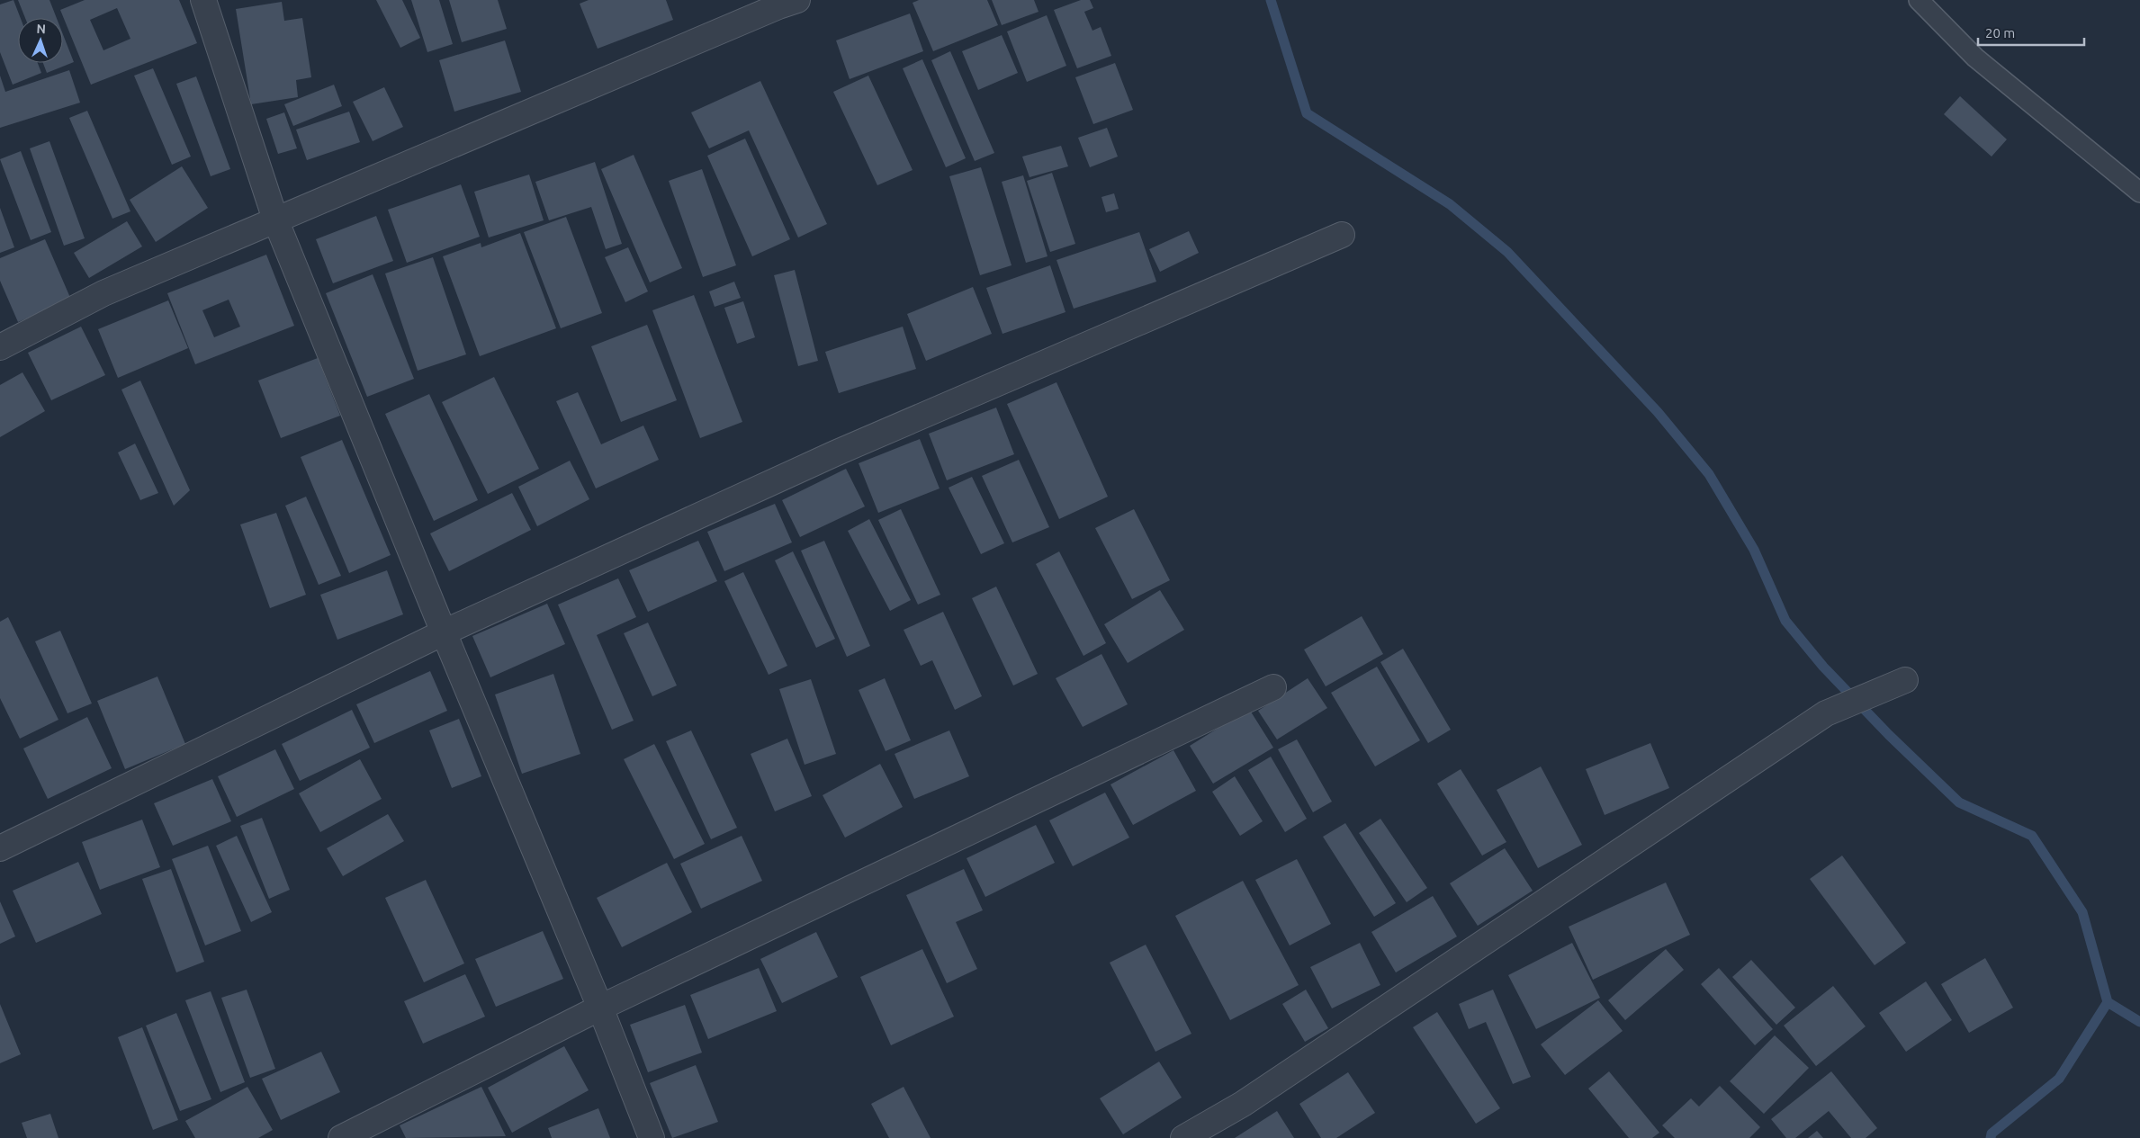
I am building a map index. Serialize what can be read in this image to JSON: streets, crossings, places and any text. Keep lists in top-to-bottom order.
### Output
{
  "scale_bar": "20 m",
  "north": "top"
}
